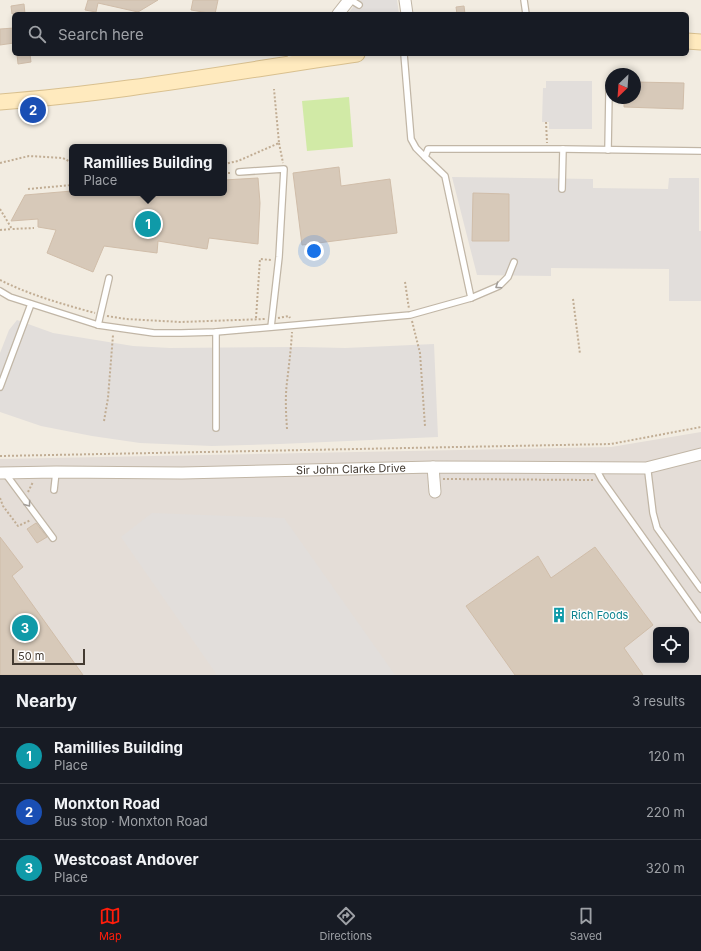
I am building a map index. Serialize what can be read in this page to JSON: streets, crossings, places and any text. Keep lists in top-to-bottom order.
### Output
{
  "streets": {
    "street": ["Sir John Clarke Drive"]
  },
  "places": {
    "building": ["Rich Foods"]
  },
  "scale_bar": "50 m",
  "north": "bottom left",
  "page": {
    "search": "Search here",
    "pins": ["2", "1", "3"],
    "popup": ["Ramillies Building", "Place"],
    "scale": "50 m",
    "heading": ["Nearby", "3 results"],
    "list": [
      {
        "mark": "1",
        "name": "Ramillies Building",
        "note": "Place",
        "value": "120 m"
      },
      {
        "mark": "2",
        "name": "Monxton Road",
        "note": "Bus stop · Monxton Road",
        "value": "220 m"
      },
      {
        "mark": "3",
        "name": "Westcoast Andover",
        "note": "Place",
        "value": "320 m"
      }
    ],
    "nav": ["Map", "Directions", "Saved"]
  }
}
